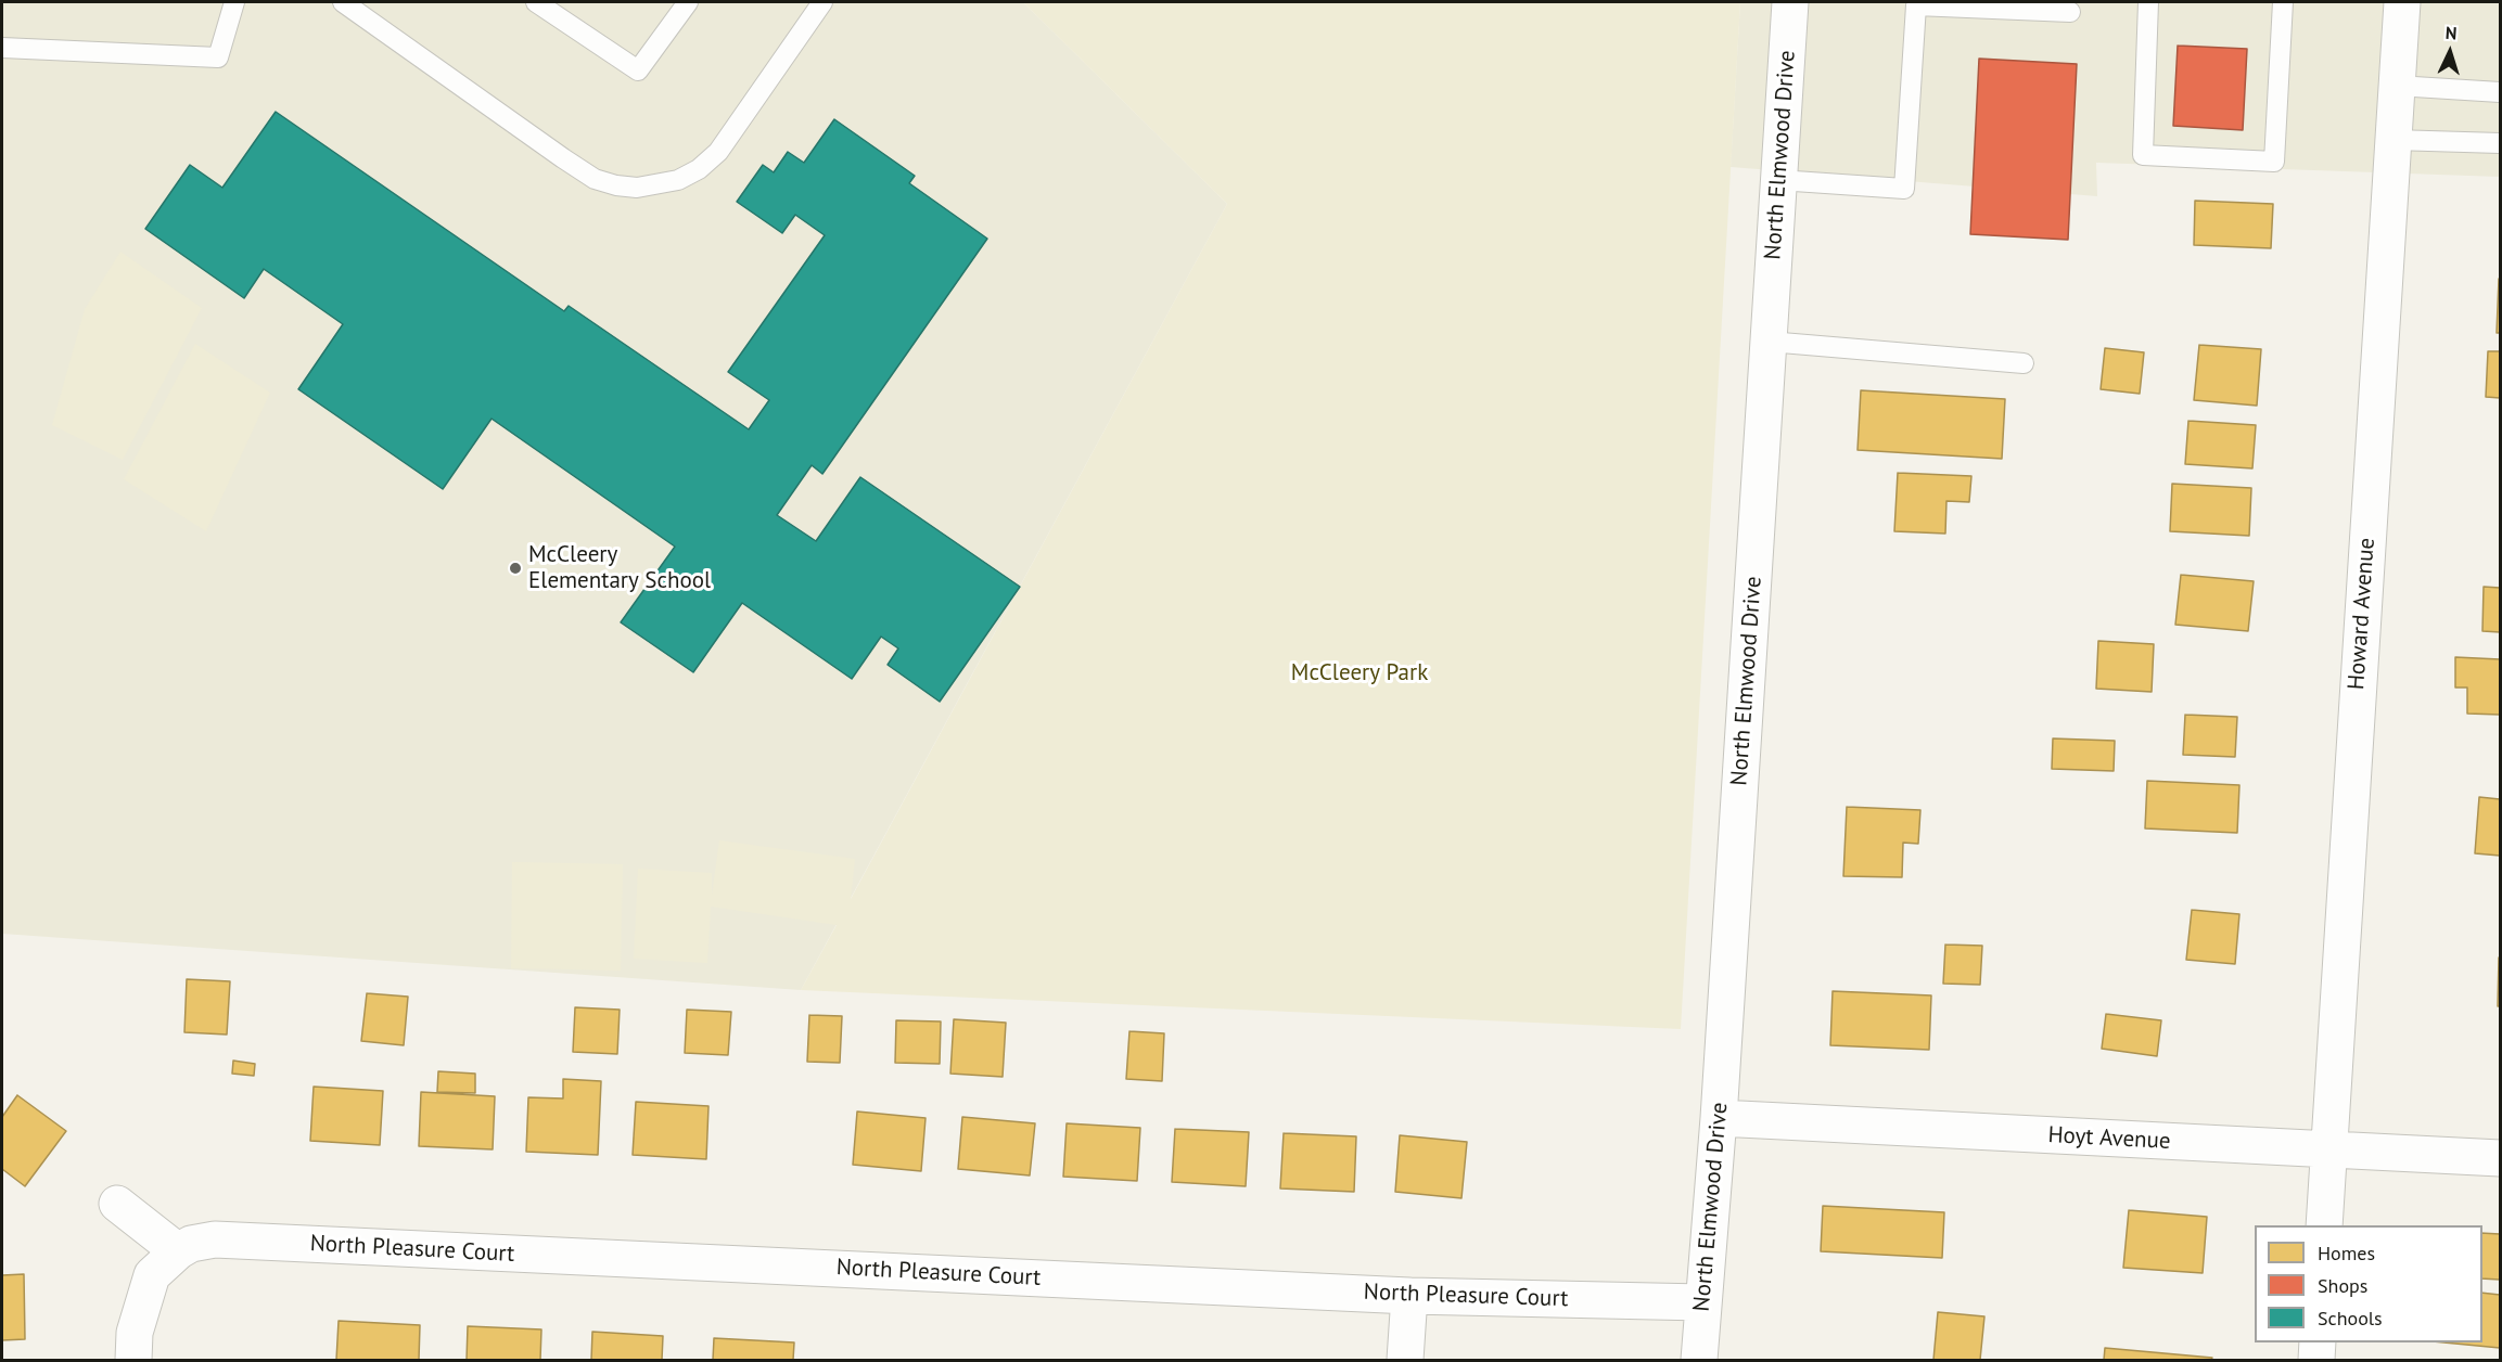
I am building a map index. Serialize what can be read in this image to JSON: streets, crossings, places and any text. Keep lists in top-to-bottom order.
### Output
{
  "streets": {
    "street": [
      "North Elmwood Drive",
      "Howard Avenue",
      "Hoyt Avenue",
      "North Pleasure Court"
    ]
  },
  "crossings": [
    ["North Elmwood Drive", "Hoyt Avenue"],
    ["North Elmwood Drive", "North Pleasure Court"],
    ["Howard Avenue", "Hoyt Avenue"]
  ],
  "parks": ["McCleery Park"],
  "places": ["McCleery Elementary School"],
  "legend": ["Homes", "Shops", "Schools"],
  "north": "top"
}
